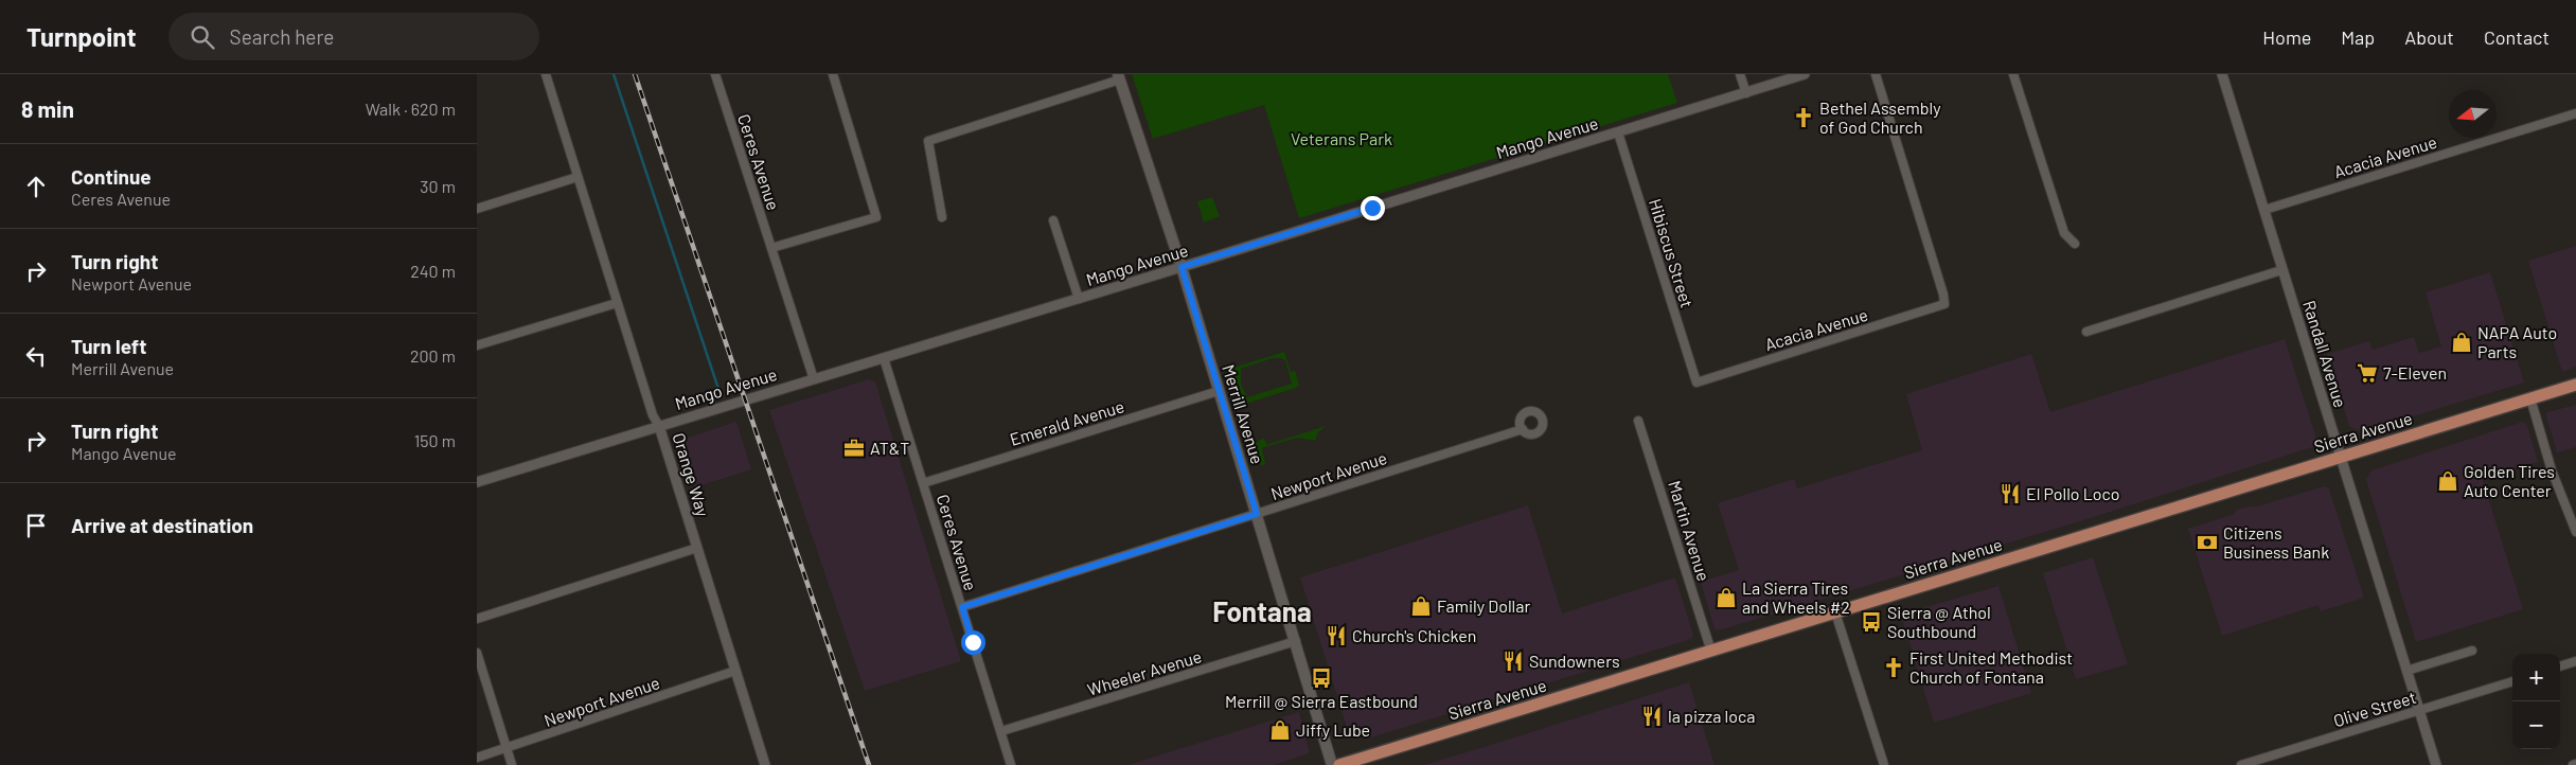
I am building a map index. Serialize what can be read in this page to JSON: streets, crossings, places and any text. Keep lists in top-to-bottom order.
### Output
{
  "streets": {
    "main road": ["Merrill Avenue", "Sierra Avenue"],
    "street": [
      "Mango Avenue",
      "Acacia Avenue",
      "Ceres Avenue",
      "Hibiscus Street",
      "Randall Avenue",
      "Emerald Avenue",
      "Orange Way",
      "Newport Avenue",
      "Martin Avenue",
      "Wheeler Avenue",
      "Olive Street"
    ]
  },
  "crossings": [
    ["Mango Avenue", "Ceres Avenue"],
    ["Mango Avenue", "Hibiscus Street"],
    ["Mango Avenue", "Merrill Avenue"],
    ["Mango Avenue", "Orange Way"],
    ["Acacia Avenue", "Hibiscus Street"],
    ["Acacia Avenue", "Randall Avenue"],
    ["Ceres Avenue", "Emerald Avenue"],
    ["Ceres Avenue", "Newport Avenue"],
    ["Ceres Avenue", "Wheeler Avenue"],
    ["Randall Avenue", "Sierra Avenue"],
    ["Randall Avenue", "Olive Street"],
    ["Merrill Avenue", "Emerald Avenue"],
    ["Merrill Avenue", "Newport Avenue"],
    ["Merrill Avenue", "Wheeler Avenue"],
    ["Sierra Avenue", "Martin Avenue"],
    ["Orange Way", "Newport Avenue"]
  ],
  "districts": ["Fontana"],
  "parks": ["Veterans Park"],
  "places": {
    "church": ["Bethel Assembly of God Church", "First United Methodist Church of Fontana"],
    "shop": [
      "NAPA Auto Parts",
      "Golden Tires Auto Center",
      "La Sierra Tires and Wheels #2",
      "Family Dollar",
      "Jiffy Lube"
    ],
    "supermarket": ["7-Eleven"],
    "office": ["AT&T"],
    "restaurant": [
      "El Pollo Loco",
      "Church's Chicken",
      "Sundowners",
      "la pizza loca"
    ],
    "bank": ["Citizens Business Bank"],
    "bus stop": ["Sierra @ Athol Southbound", "Merrill @ Sierra Eastbound"]
  },
  "north": "left",
  "page": {
    "header": "Turnpoint",
    "search": "Search here",
    "nav": [
      "Home",
      "Map",
      "About",
      "Contact"
    ],
    "heading": ["8 min", "Walk · 620 m"],
    "list": [
      ["Continue", "Ceres Avenue", "30 m"],
      ["Turn right", "Newport Avenue", "240 m"],
      ["Turn left", "Merrill Avenue", "200 m"],
      ["Turn right", "Mango Avenue", "150 m"],
      "Arrive at destination"
    ],
    "map_buttons": ["+", "−"]
  }
}
